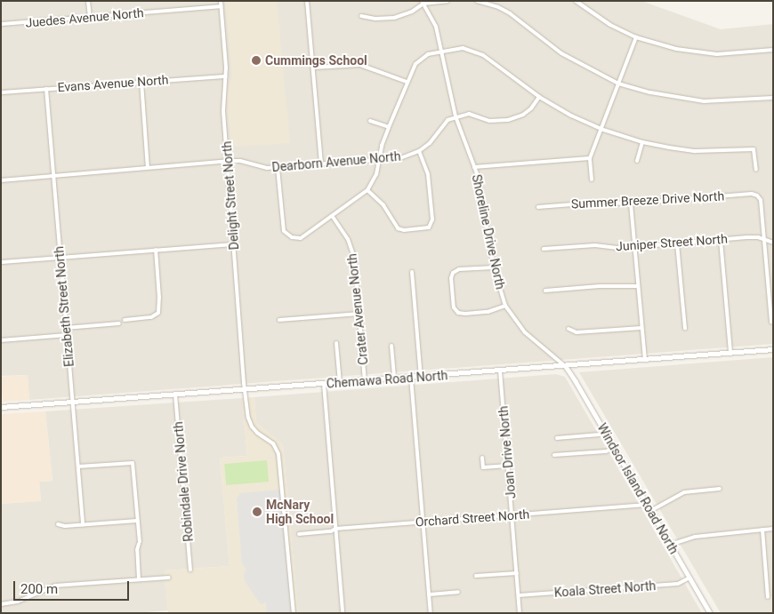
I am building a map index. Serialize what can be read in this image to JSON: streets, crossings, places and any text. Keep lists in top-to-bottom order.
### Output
{
  "streets": {
    "street": [
      "Juedes Avenue North",
      "Evans Avenue North",
      "Dearborn Avenue North",
      "Delight Street North",
      "Summer Breeze Drive North",
      "Shoreline Drive North",
      "Juniper Street North",
      "Elizabeth Street North",
      "Crater Avenue North",
      "Chemawa Road North",
      "Joan Drive North",
      "Robindale Drive North",
      "Windsor Island Road North",
      "Orchard Street North",
      "Koala Street North"
    ]
  },
  "crossings": [
    ["Juedes Avenue North", "Delight Street North"],
    ["Evans Avenue North", "Delight Street North"],
    ["Evans Avenue North", "Elizabeth Street North"],
    ["Dearborn Avenue North", "Delight Street North"],
    ["Dearborn Avenue North", "Shoreline Drive North"],
    ["Dearborn Avenue North", "Elizabeth Street North"],
    ["Delight Street North", "Chemawa Road North"],
    ["Summer Breeze Drive North", "Juniper Street North"],
    ["Shoreline Drive North", "Chemawa Road North"],
    ["Shoreline Drive North", "Windsor Island Road North"],
    ["Elizabeth Street North", "Chemawa Road North"],
    ["Crater Avenue North", "Chemawa Road North"],
    ["Chemawa Road North", "Joan Drive North"],
    ["Chemawa Road North", "Robindale Drive North"],
    ["Chemawa Road North", "Windsor Island Road North"],
    ["Joan Drive North", "Orchard Street North"],
    ["Joan Drive North", "Koala Street North"],
    ["Windsor Island Road North", "Orchard Street North"],
    ["Windsor Island Road North", "Koala Street North"]
  ],
  "places": ["Cummings School", "McNary High School"],
  "scale_bar": "200 m"
}
